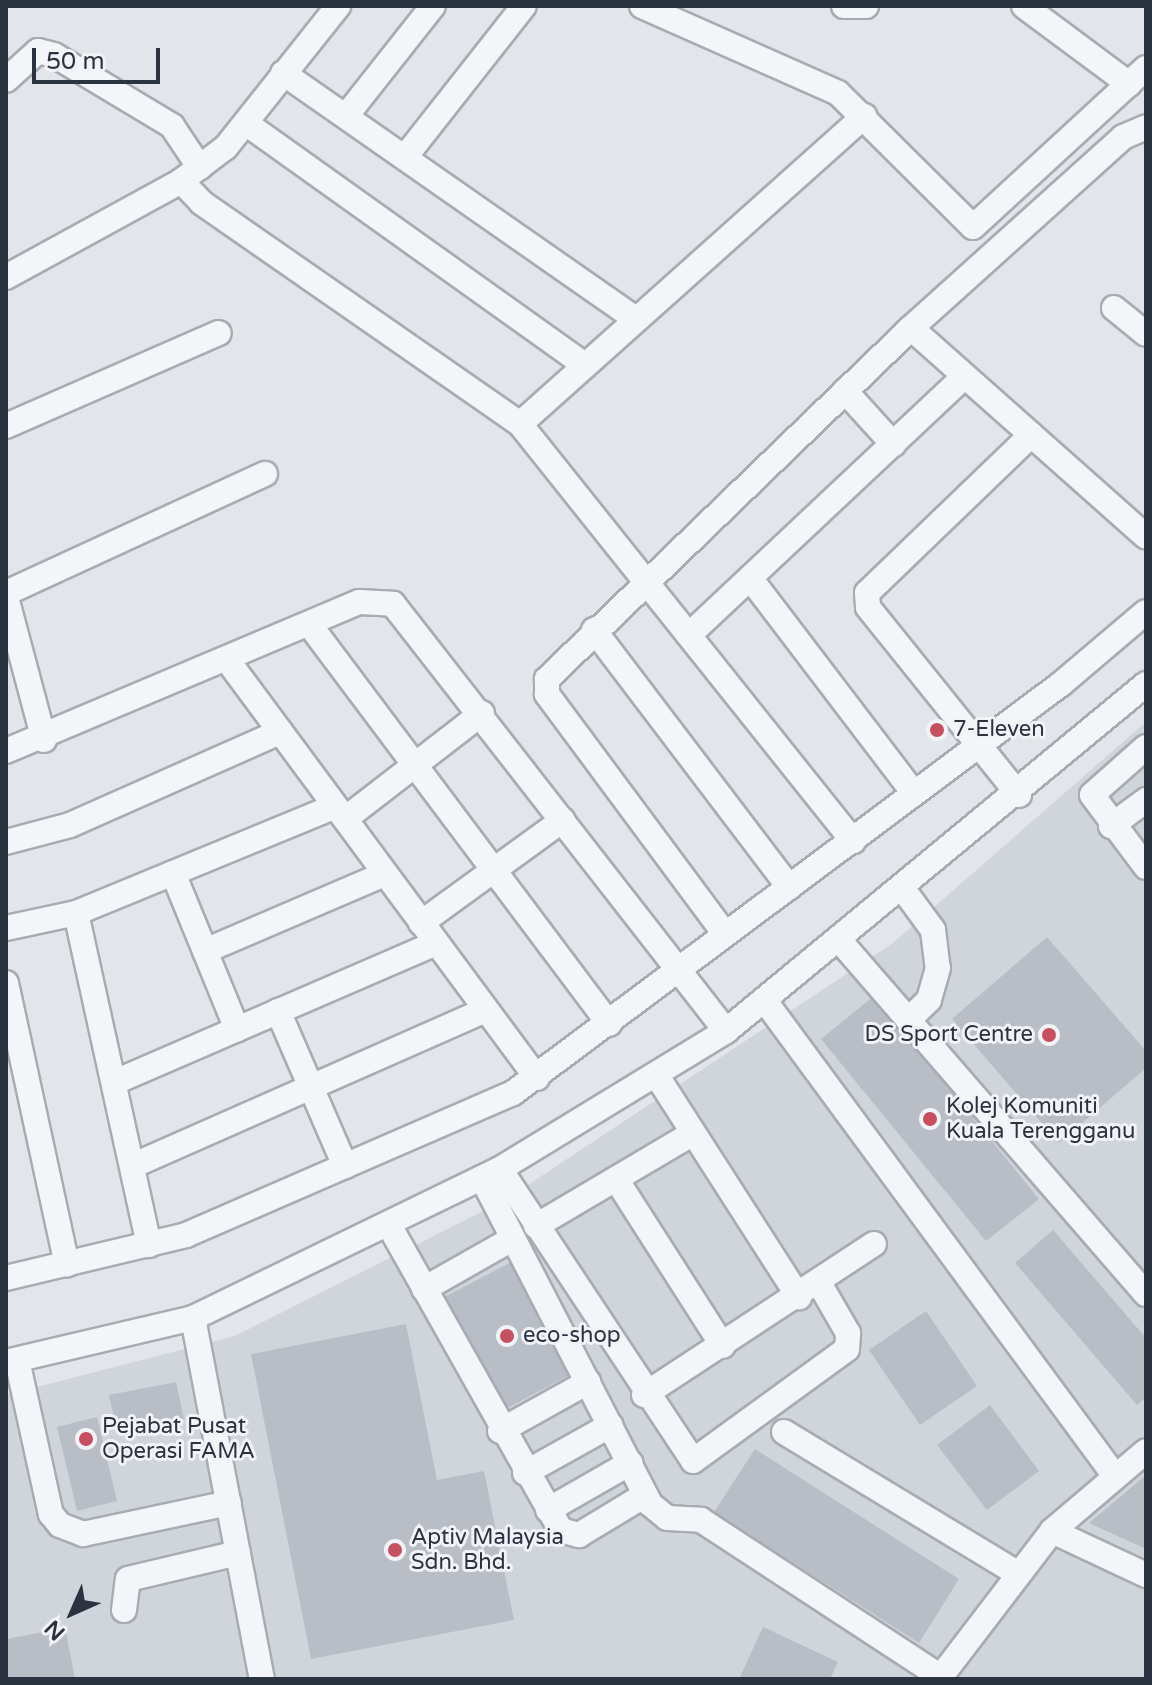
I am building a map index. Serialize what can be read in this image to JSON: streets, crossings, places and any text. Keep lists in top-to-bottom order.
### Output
{
  "places": [
    "7-Eleven",
    "DS Sport Centre",
    "Kolej Komuniti Kuala Terengganu",
    "eco-shop",
    "Pejabat Pusat Operasi FAMA",
    "Aptiv Malaysia Sdn. Bhd."
  ],
  "scale_bar": "50 m",
  "north": "bottom left"
}
